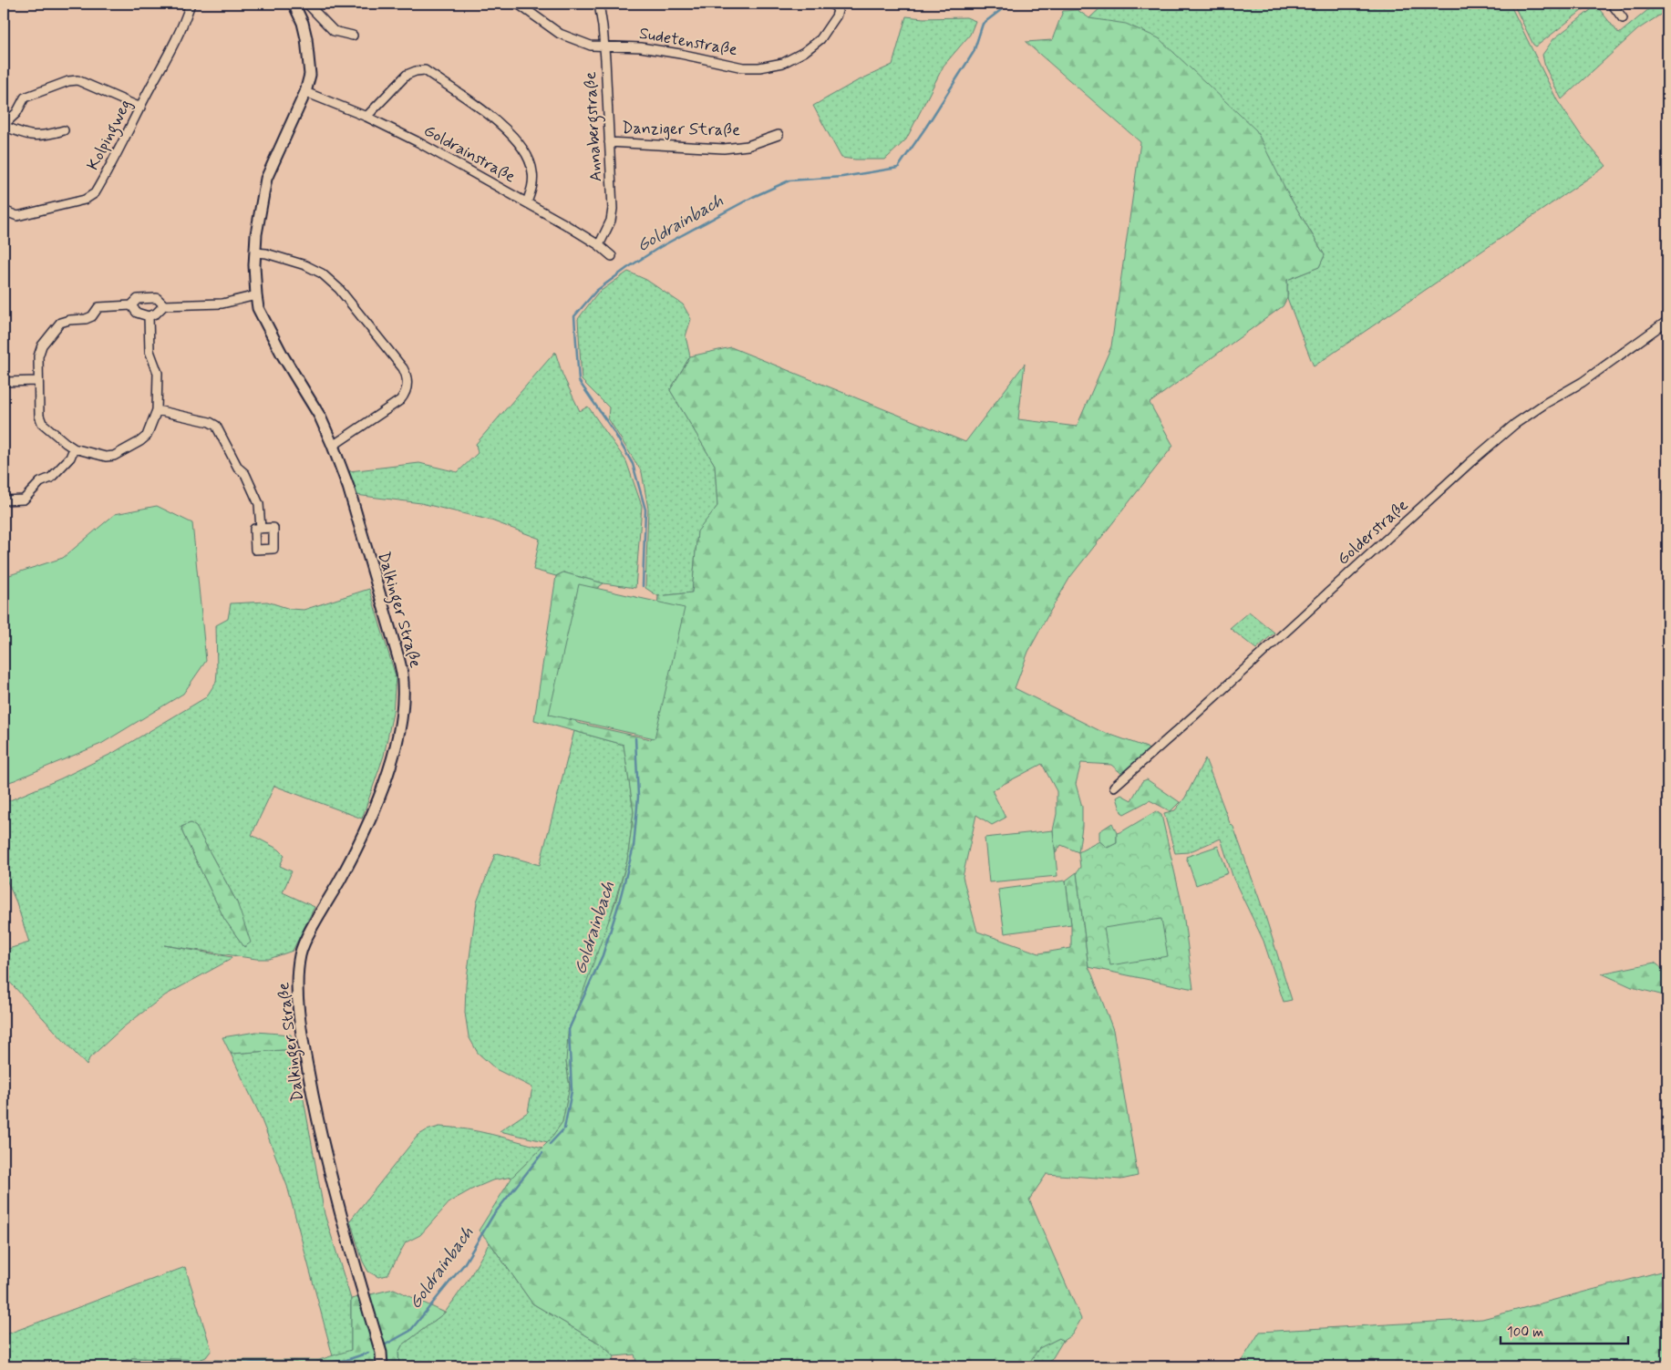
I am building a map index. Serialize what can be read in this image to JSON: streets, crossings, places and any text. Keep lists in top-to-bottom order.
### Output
{
  "streets": {
    "street": [
      "Sudetenstraße",
      "Annabergstraße",
      "Danziger Straße",
      "Kolpingweg",
      "Goldrainstraße",
      "Golderstraße",
      "Dalkinger Straße"
    ]
  },
  "crossings": [
    ["Sudetenstraße", "Annabergstraße"],
    ["Annabergstraße", "Danziger Straße"],
    ["Annabergstraße", "Goldrainstraße"],
    ["Goldrainstraße", "Dalkinger Straße"]
  ],
  "water": ["Goldrainbach"],
  "scale_bar": "100 m"
}
